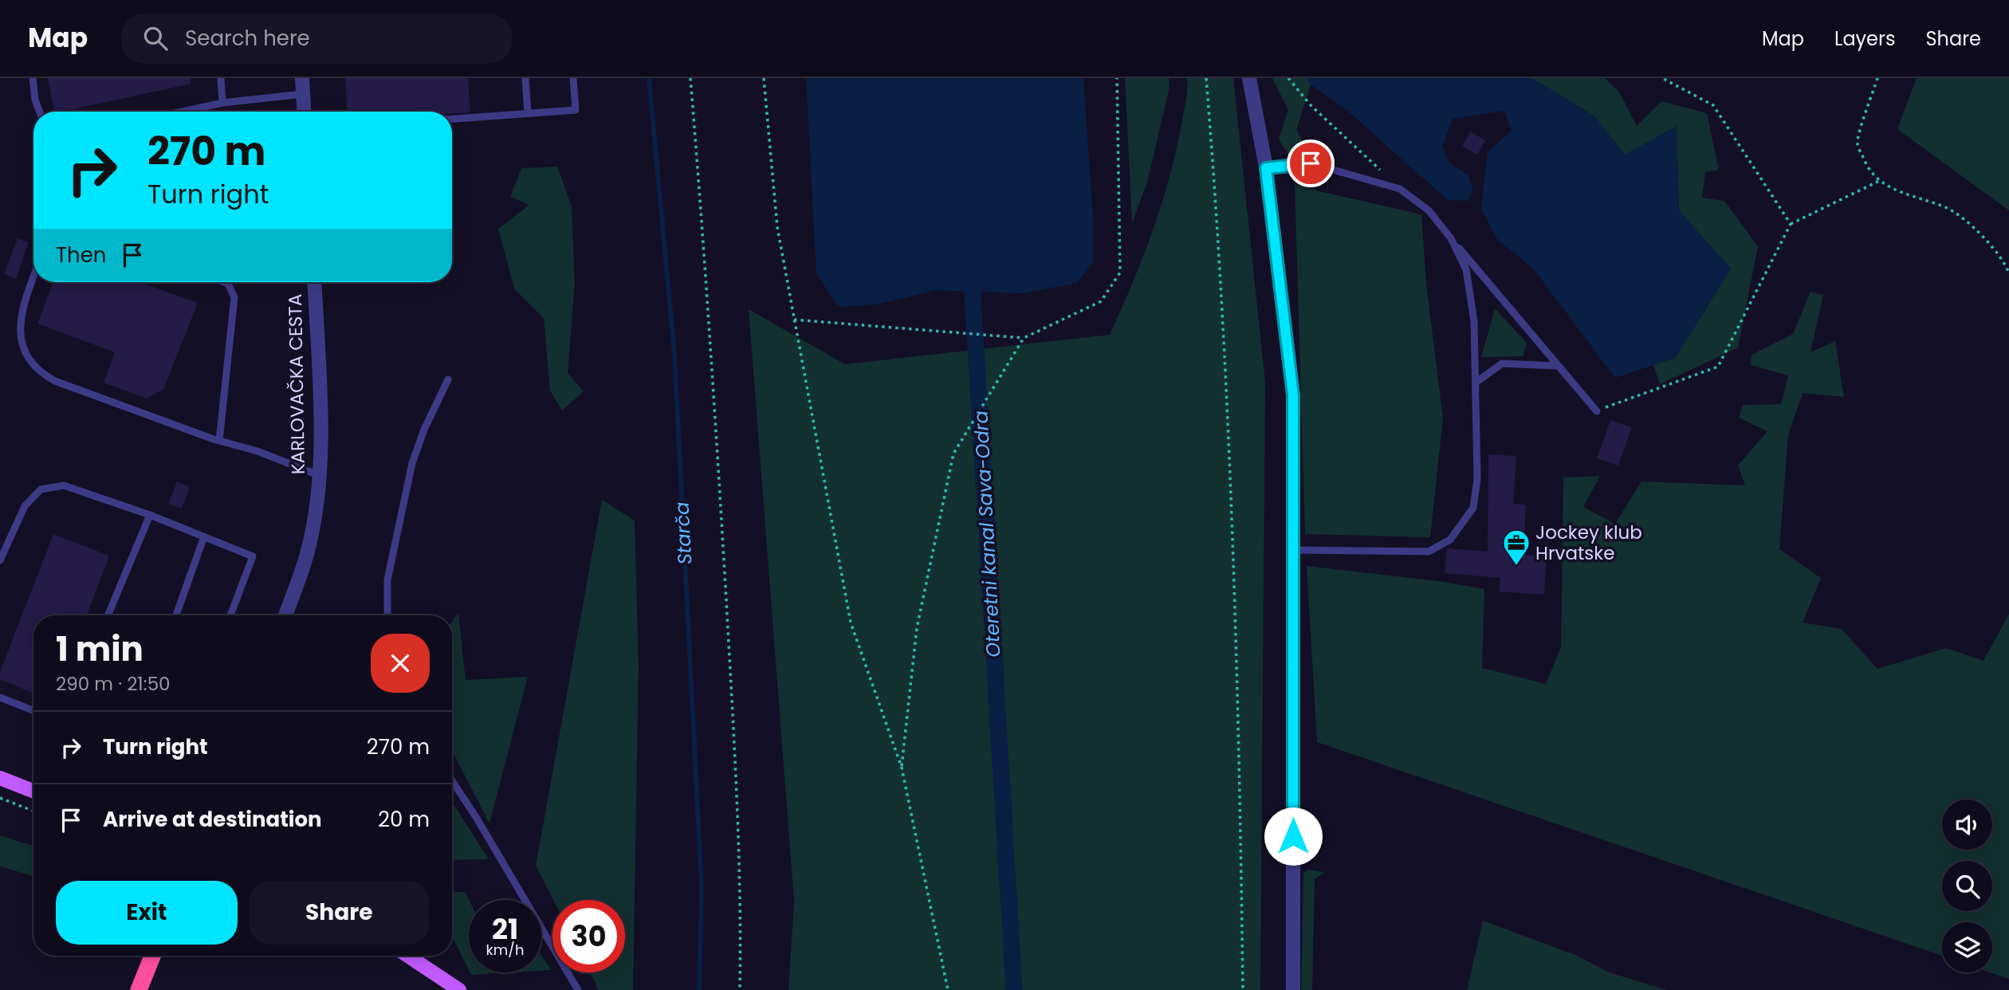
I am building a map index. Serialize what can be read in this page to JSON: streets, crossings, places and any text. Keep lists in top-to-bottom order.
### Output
{
  "streets": {
    "street": ["KARLOVAČKA CESTA"]
  },
  "water": ["Starča", "Oteretni kanal Sava-Odra"],
  "places": {
    "office": ["Jockey klub Hrvatske"]
  },
  "page": {
    "header": "Map",
    "search": "Search here",
    "nav": ["Map", "Layers", "Share"],
    "turn": ["270 m", "Turn right"],
    "then": "Then",
    "heading": ["1 min", "290 m · 21:50"],
    "list": [
      {
        "name": "Turn right",
        "value": "270 m"
      },
      {
        "name": "Arrive at destination",
        "value": "20 m"
      }
    ],
    "buttons": ["Exit", "Share"],
    "speed": "21 km/h",
    "limit": "30"
  }
}
